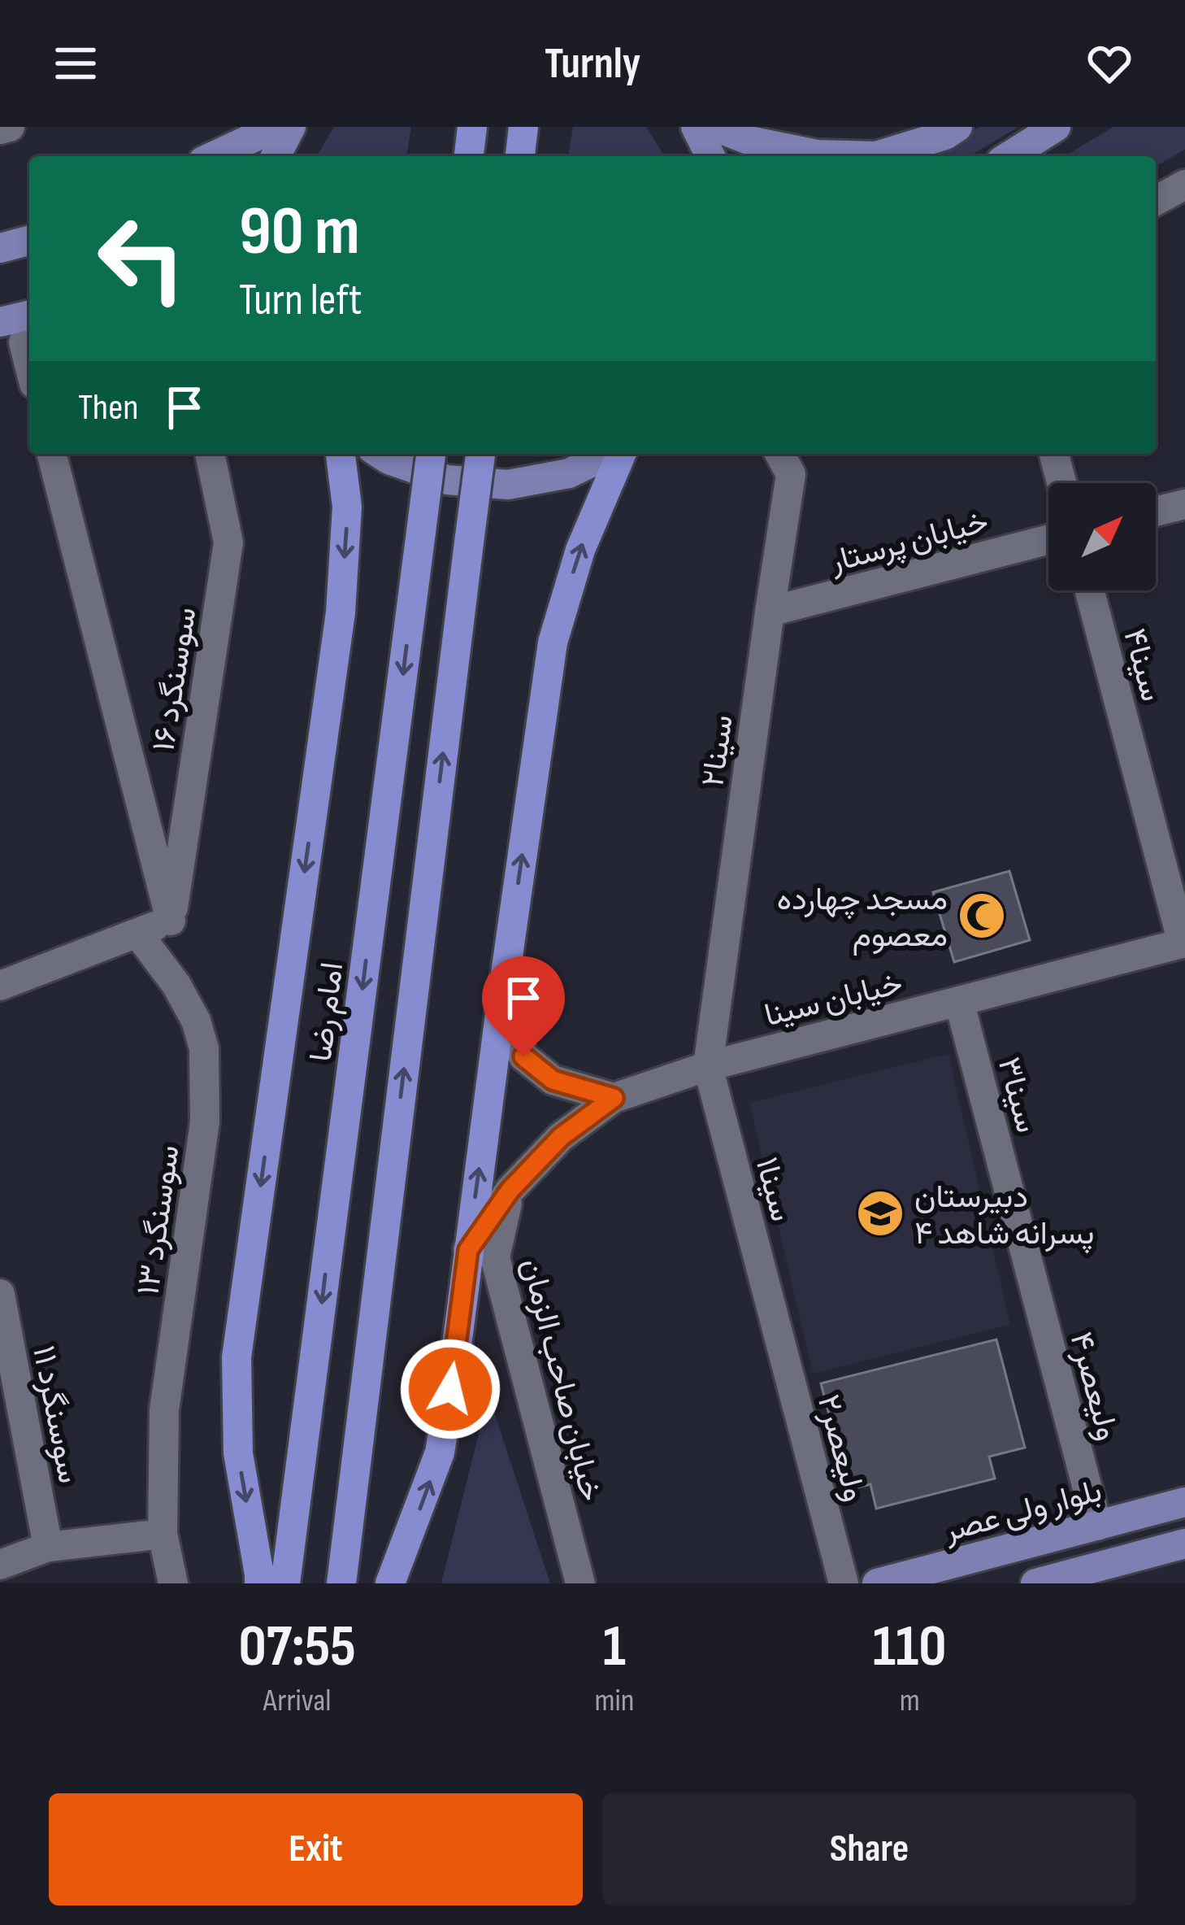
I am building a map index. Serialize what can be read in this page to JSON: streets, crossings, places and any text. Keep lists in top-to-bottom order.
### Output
{
  "streets": {
    "highway": ["امام رضا"],
    "main road": ["بلوار ولی عصر"],
    "street": [
      "خیابان پرستار",
      "سینا۴",
      "سوسنگرد ۱۶",
      "سینا۲",
      "خیابان سینا",
      "سینا۳",
      "سینا۱",
      "سوسنگرد ۱۳",
      "خیابان صاحب الزمان",
      "ولیعصر۴",
      "سوسنگرد ۱۱",
      "ولیعصر۲"
    ]
  },
  "crossings": [
    ["خیابان پرستار", "سینا۲"],
    ["سینا۴", "خیابان سینا"],
    ["سینا۲", "خیابان سینا"],
    ["سینا۲", "سینا۱"],
    ["خیابان سینا", "سینا۳"],
    ["خیابان سینا", "سینا۱"],
    ["خیابان سینا", "خیابان صاحب الزمان"],
    ["سینا۳", "ولیعصر۴"],
    ["سینا۱", "ولیعصر۲"],
    ["ولیعصر۴", "بلوار ولی عصر"]
  ],
  "places": {
    "mosque": ["مسجد چهارده معصوم"],
    "school or university": ["دبیرستان پسرانه شاهد ۴"]
  },
  "north": "top right",
  "page": {
    "header": "Turnly",
    "turn": ["90 m", "Turn left"],
    "then": "Then",
    "eta": [
      "07:55",
      "Arrival",
      "1",
      "min",
      "110",
      "m"
    ],
    "buttons": ["Exit", "Share"]
  }
}
